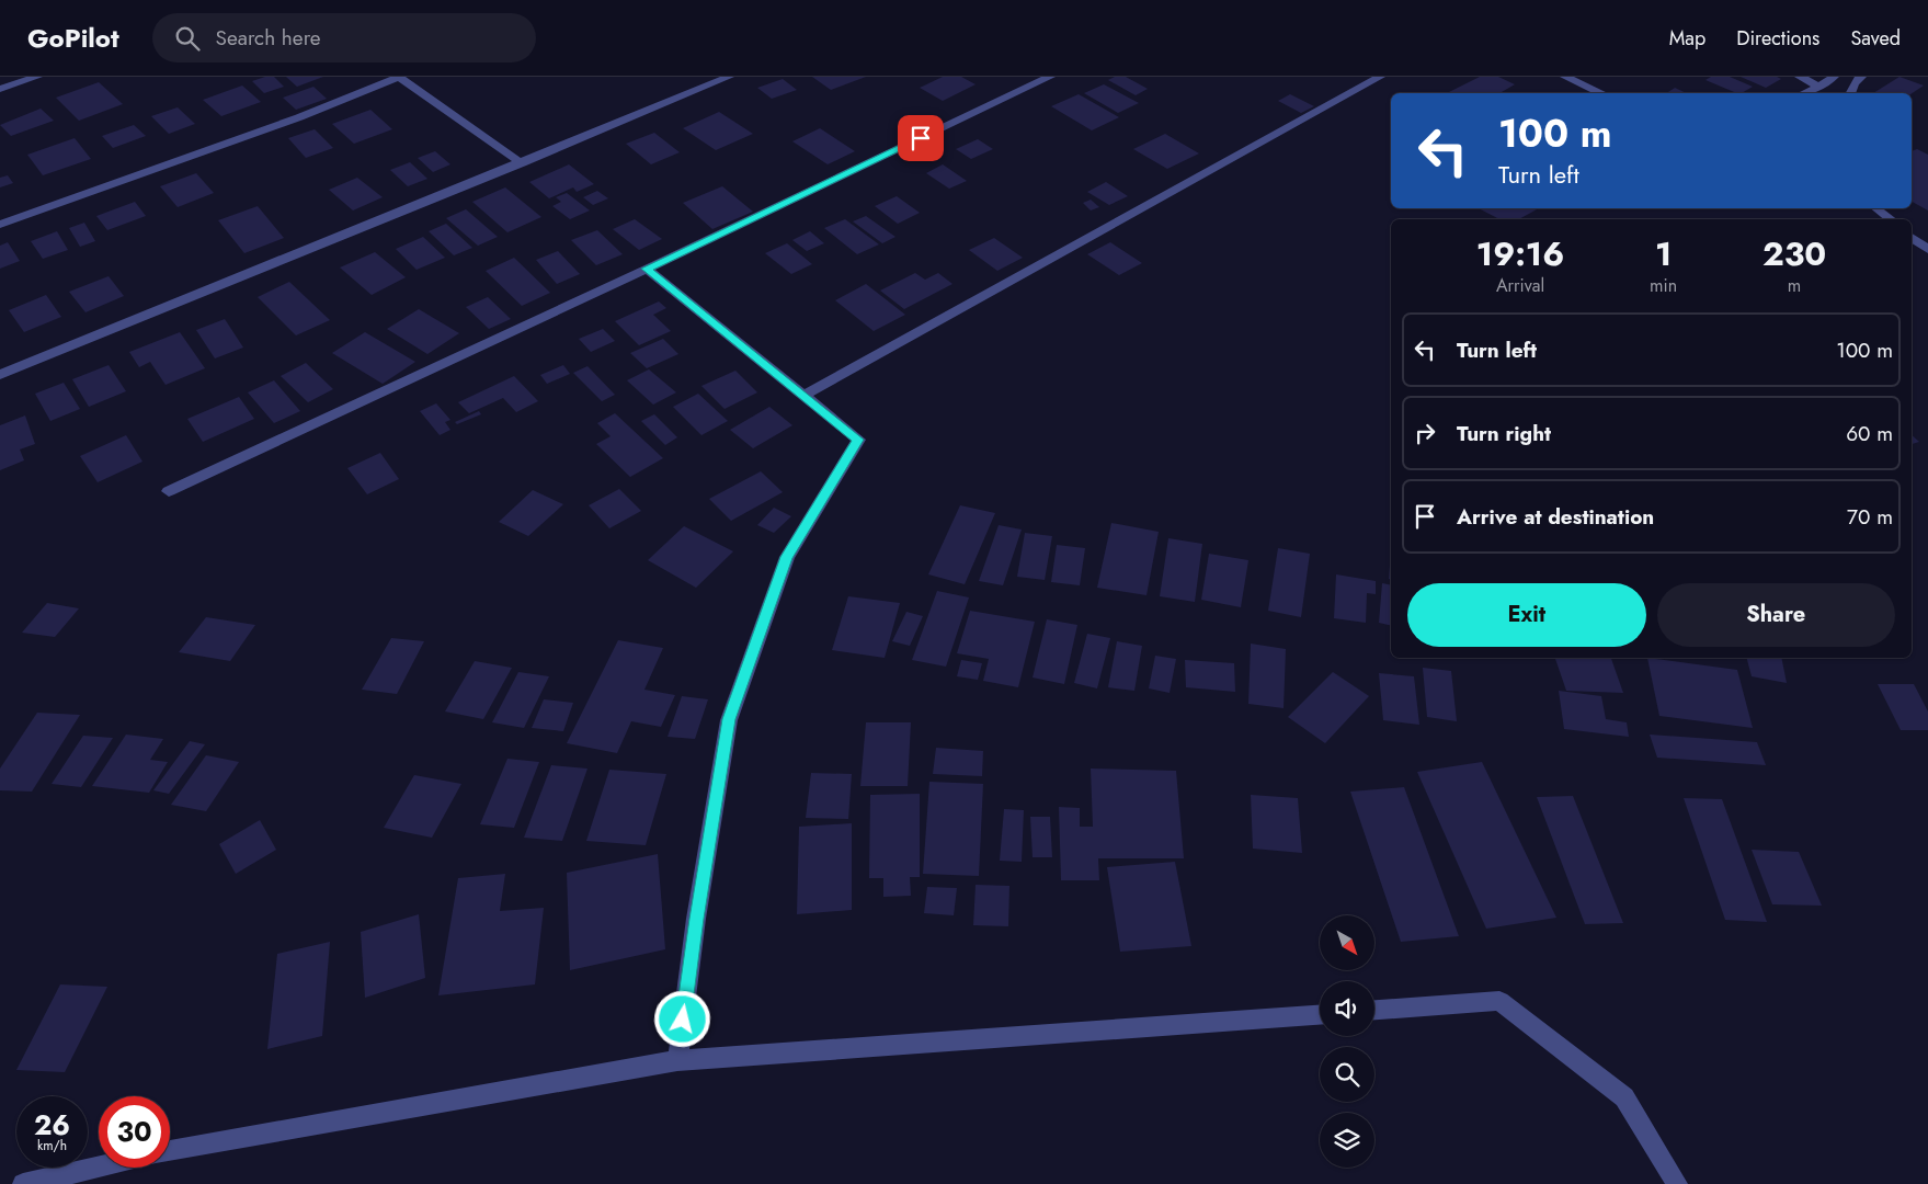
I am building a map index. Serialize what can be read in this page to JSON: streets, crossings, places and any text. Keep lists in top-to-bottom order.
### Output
{
  "north": "bottom right",
  "page": {
    "header": "GoPilot",
    "search": "Search here",
    "nav": ["Map", "Directions", "Saved"],
    "turn": ["100 m", "Turn left"],
    "eta": [
      "19:16",
      "Arrival",
      "1",
      "min",
      "230",
      "m"
    ],
    "list": [
      {
        "name": "Turn left",
        "value": "100 m"
      },
      {
        "name": "Turn right",
        "value": "60 m"
      },
      {
        "name": "Arrive at destination",
        "value": "70 m"
      }
    ],
    "buttons": ["Exit", "Share"],
    "speed": "26 km/h",
    "limit": "30"
  }
}
